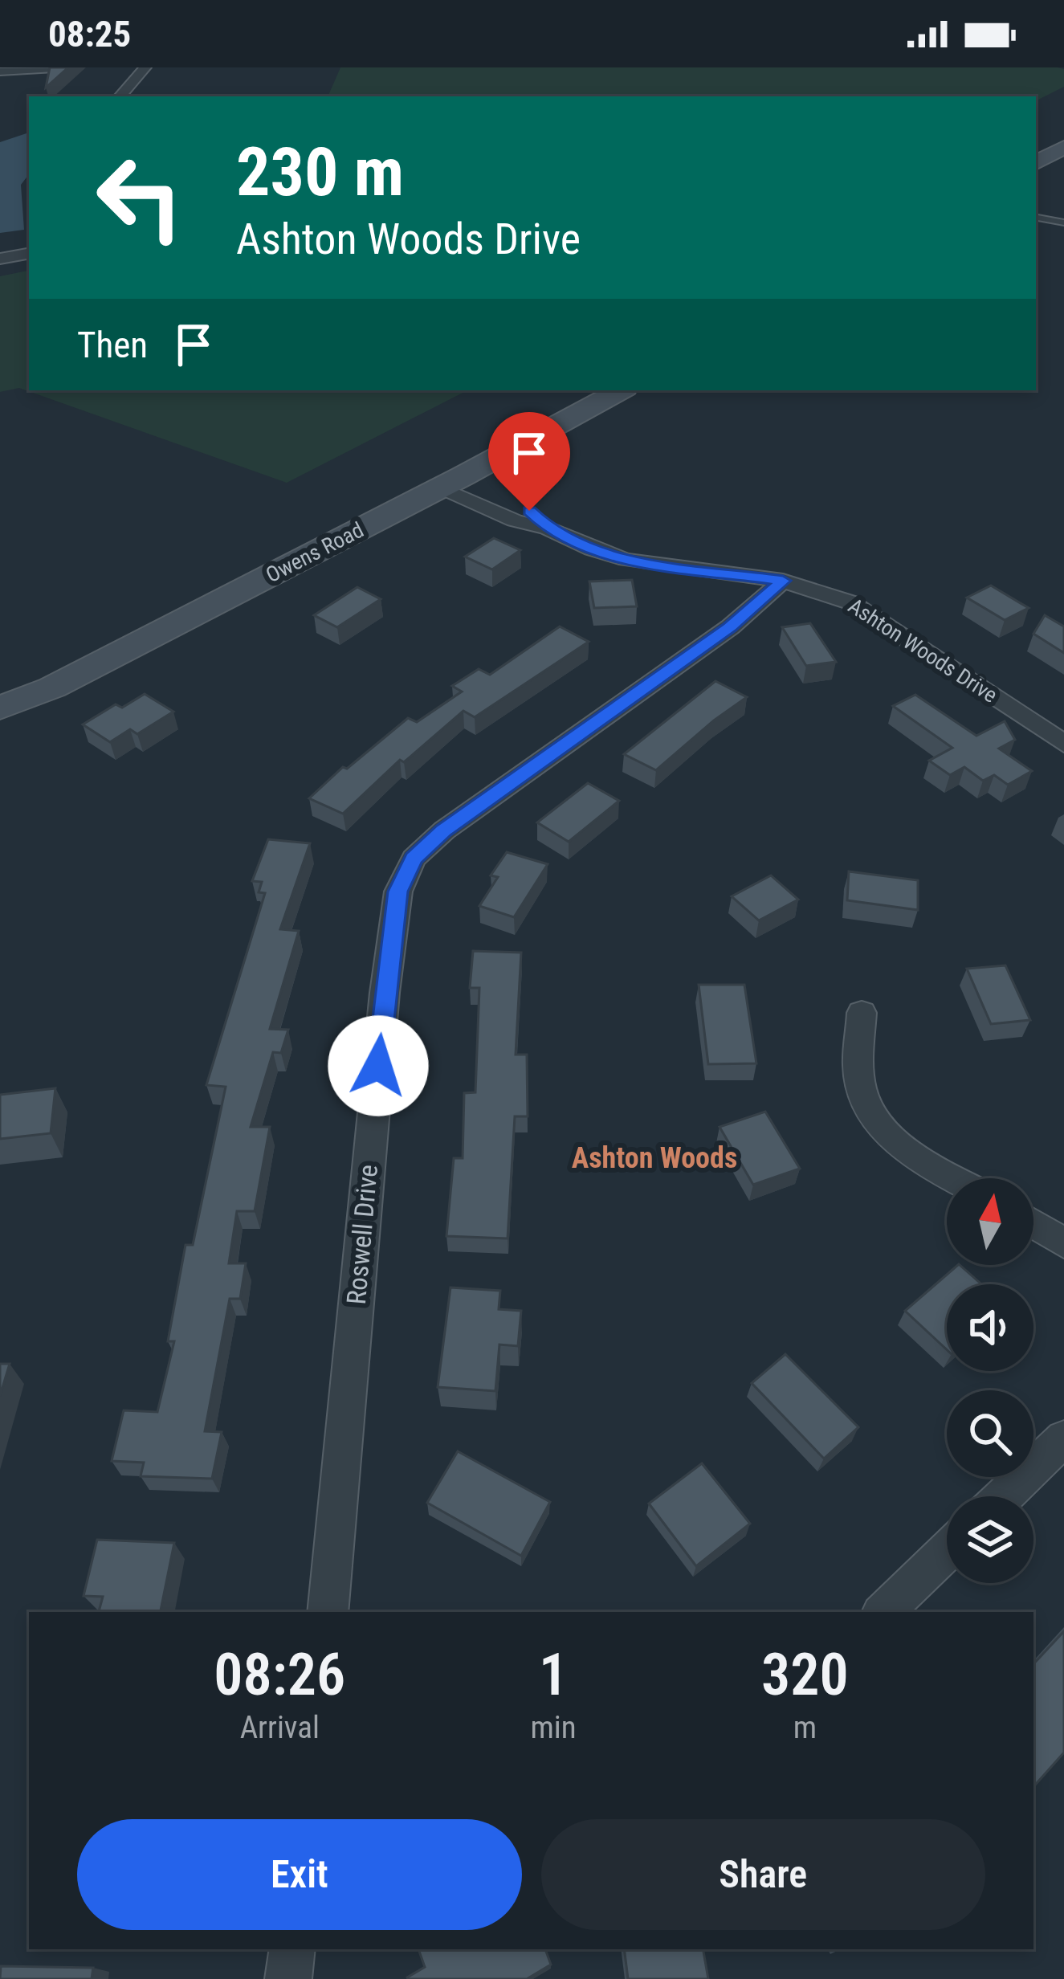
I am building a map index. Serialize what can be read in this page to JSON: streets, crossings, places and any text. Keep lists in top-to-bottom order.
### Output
{
  "streets": {
    "street": ["Owens Road", "Ashton Woods Drive", "Roswell Drive"]
  },
  "crossings": [
    ["Owens Road", "Ashton Woods Drive"],
    ["Ashton Woods Drive", "Roswell Drive"]
  ],
  "districts": ["Ashton Woods"],
  "north": "top",
  "page": {
    "status": "08:25",
    "turn": ["230 m", "Ashton Woods Drive"],
    "then": "Then",
    "eta": [
      "08:26",
      "Arrival",
      "1",
      "min",
      "320",
      "m"
    ],
    "buttons": ["Exit", "Share"]
  }
}
